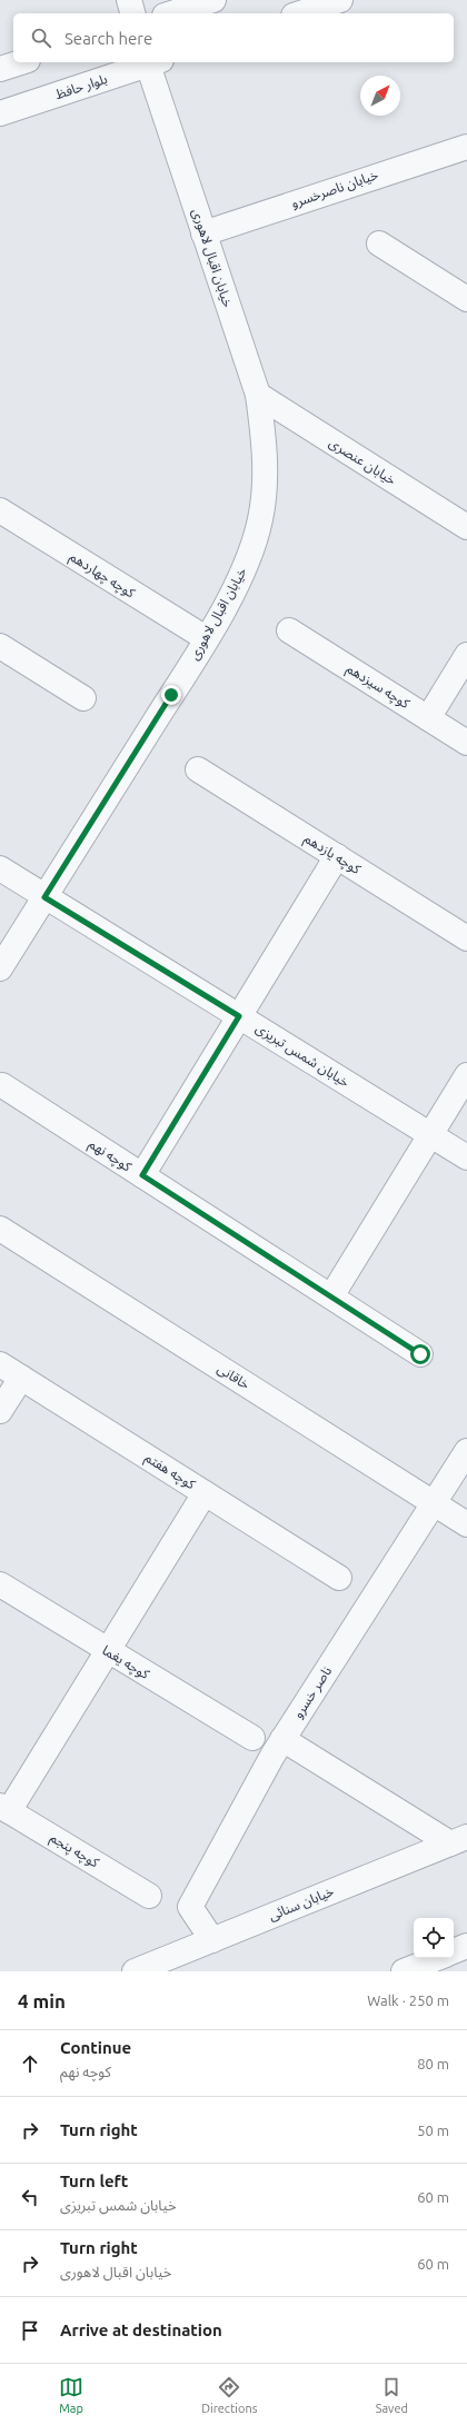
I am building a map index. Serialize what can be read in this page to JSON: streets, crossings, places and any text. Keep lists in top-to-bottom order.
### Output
{
  "streets": {
    "street": [
      "بلوار حافظ",
      "خیابان ناصرخسرو",
      "خیابان اقبال لاهوری",
      "خیابان عنصری",
      "کوچه چهاردهم",
      "کوچه سیزدهم",
      "کوچه یازدهم",
      "خیابان شمس تبریزی",
      "کوچه نهم",
      "خاقانی",
      "کوچه هفتم",
      "کوچه یغما",
      "ناصر خسرو",
      "کوچه پنجم",
      "خیابان سنائی"
    ]
  },
  "crossings": [
    ["خیابان ناصرخسرو", "خیابان اقبال لاهوری"],
    ["خیابان اقبال لاهوری", "خیابان عنصری"],
    ["خیابان اقبال لاهوری", "کوچه چهاردهم"],
    ["خیابان اقبال لاهوری", "خیابان شمس تبریزی"],
    ["خاقانی", "ناصر خسرو"],
    ["ناصر خسرو", "خیابان سنائی"]
  ],
  "north": "top right",
  "page": {
    "search": "Search here",
    "heading": ["4 min", "Walk · 250 m"],
    "list": [
      ["Continue", "کوچه نهم", "80 m"],
      ["Turn right", "50 m"],
      ["Turn left", "خیابان شمس تبریزی", "60 m"],
      ["Turn right", "خیابان اقبال لاهوری", "60 m"],
      "Arrive at destination"
    ],
    "nav": ["Map", "Directions", "Saved"]
  }
}
